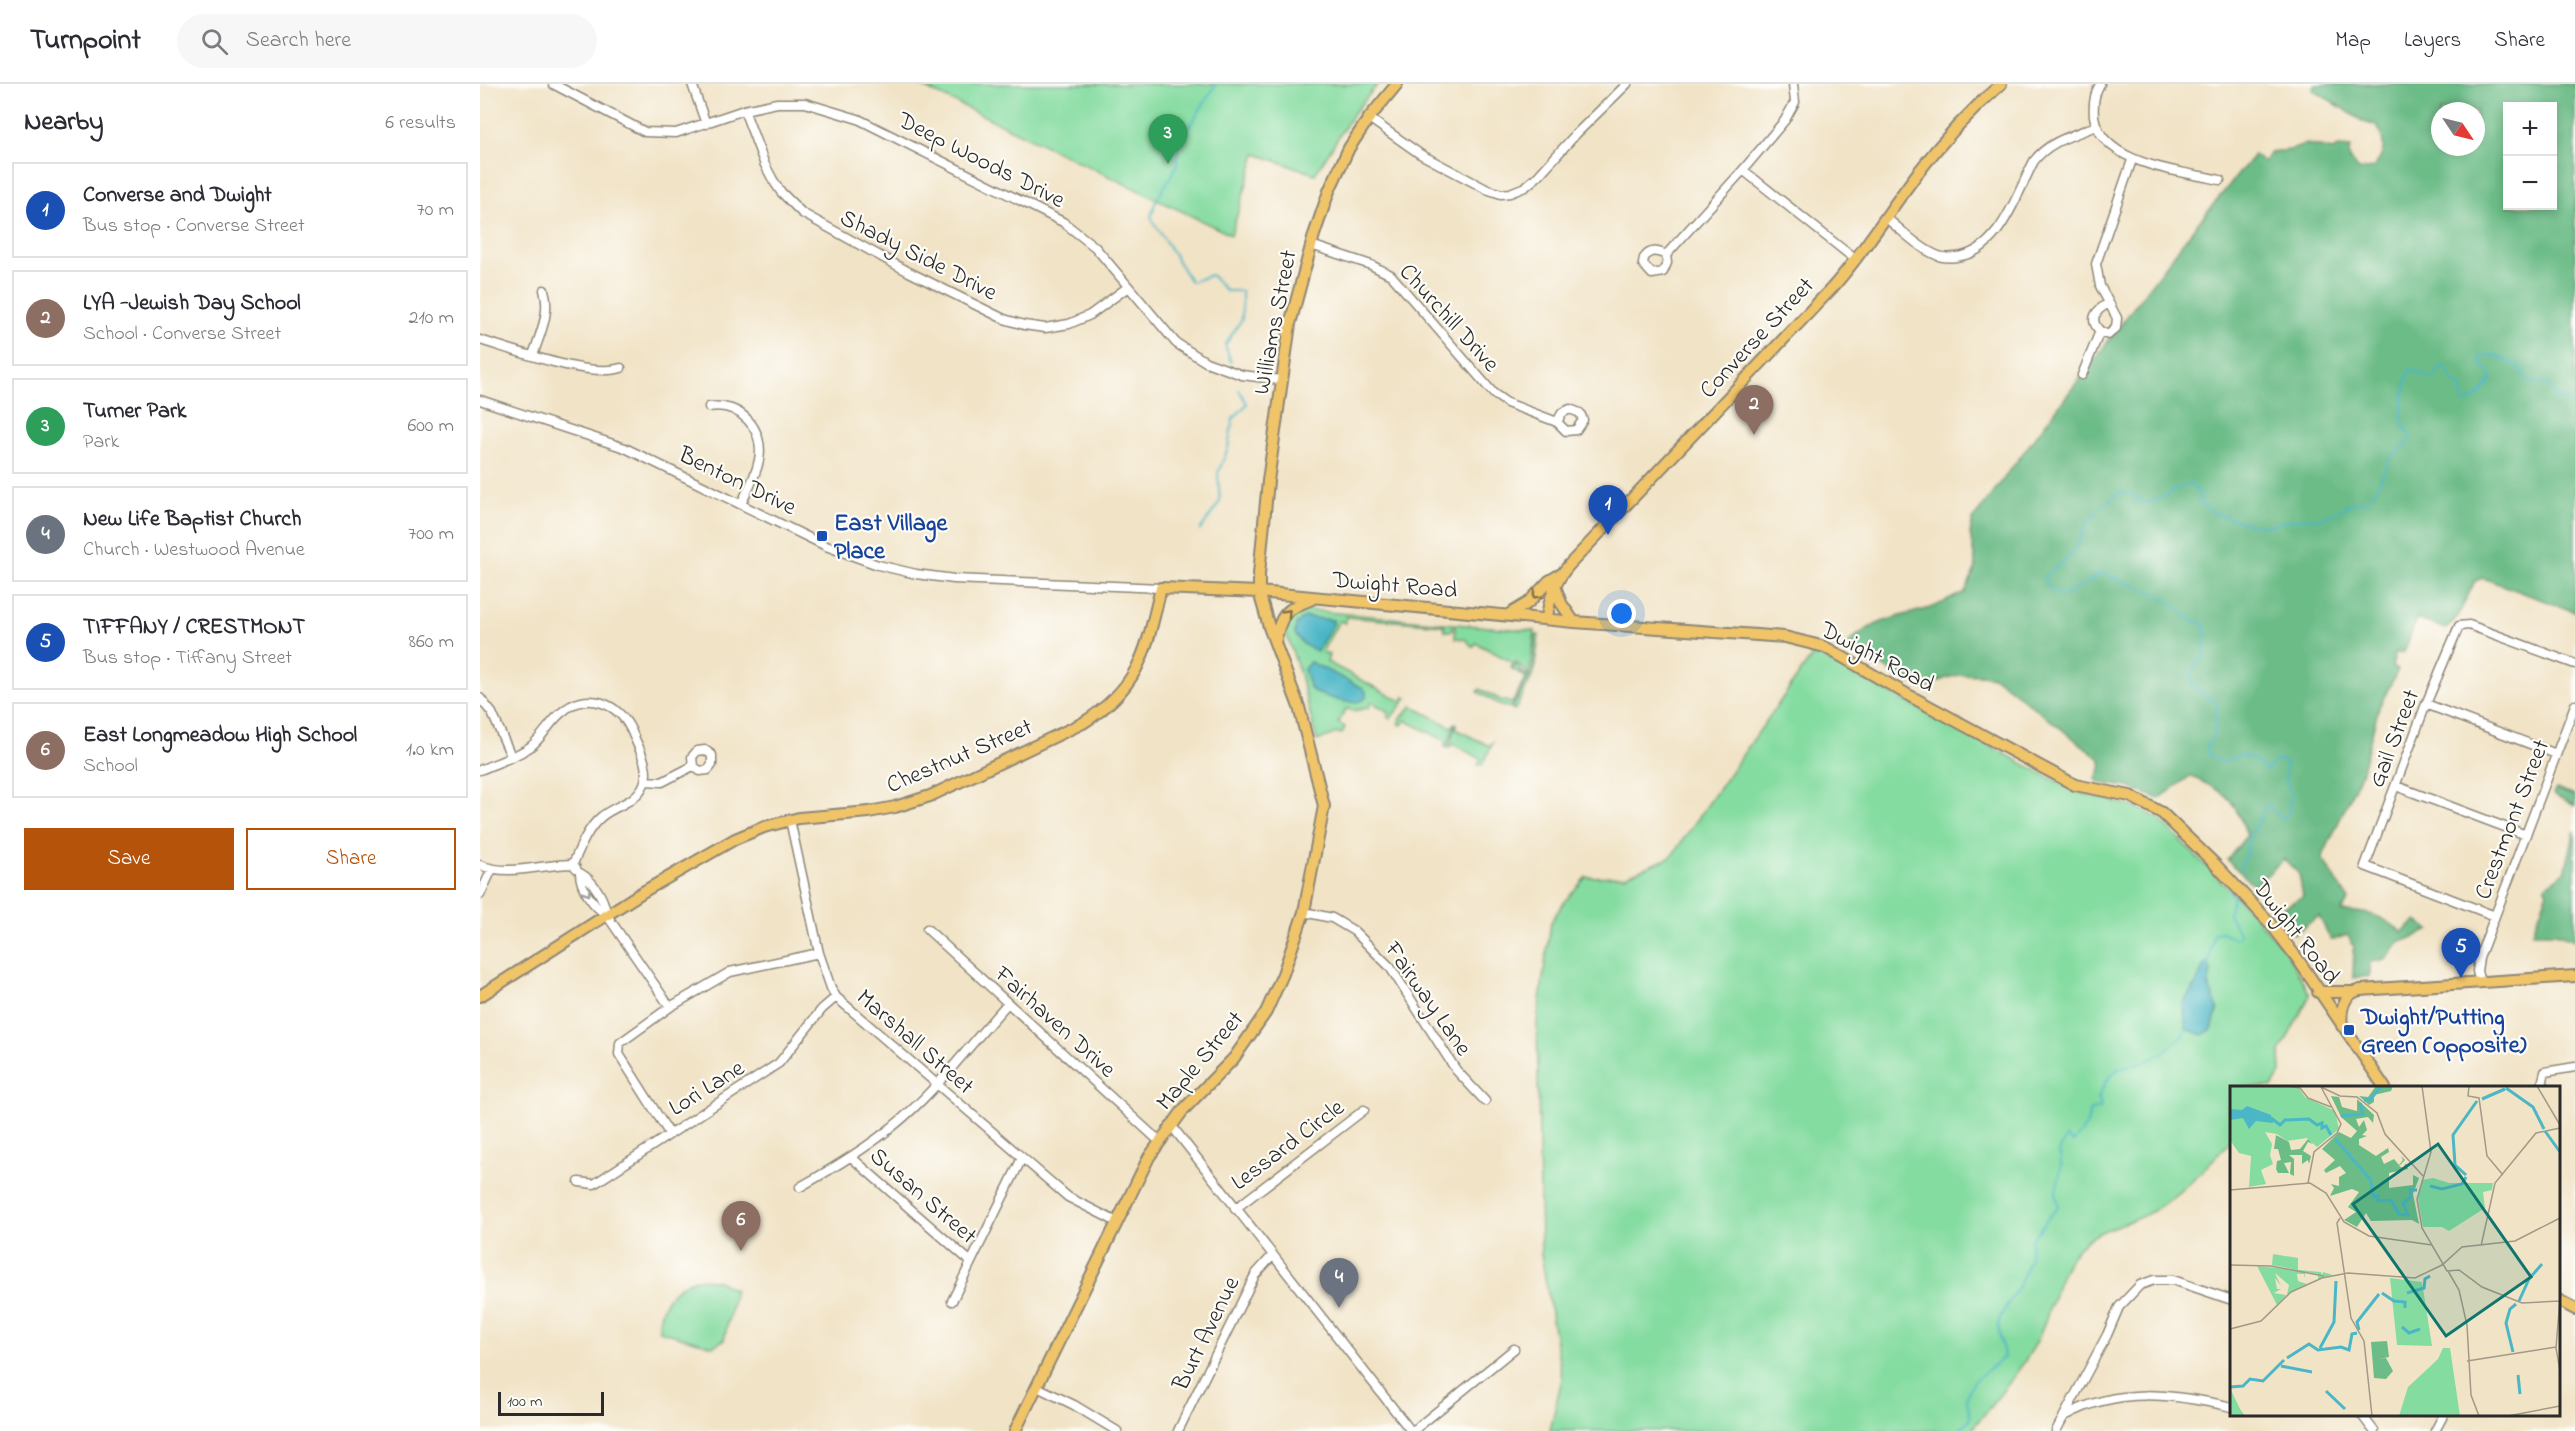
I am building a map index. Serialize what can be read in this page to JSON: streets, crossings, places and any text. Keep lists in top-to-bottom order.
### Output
{
  "streets": {
    "main road": [
      "Williams Street",
      "Converse Street",
      "Dwight Road",
      "Chestnut Street",
      "Maple Street"
    ],
    "street": [
      "Deep Woods Drive",
      "Shady Side Drive",
      "Churchill Drive",
      "Benton Drive",
      "Gail Street",
      "Crestmont Street",
      "Fairway Lane",
      "Fairhaven Drive",
      "Marshall Street",
      "Lori Lane",
      "Lessard Circle",
      "Susan Street",
      "Burt Avenue"
    ]
  },
  "crossings": [
    ["Deep Woods Drive", "Shady Side Drive"],
    ["Deep Woods Drive", "Williams Street"],
    ["Churchill Drive", "Williams Street"],
    ["Williams Street", "Dwight Road"],
    ["Williams Street", "Maple Street"],
    ["Converse Street", "Dwight Road"],
    ["Benton Drive", "Dwight Road"],
    ["Benton Drive", "Chestnut Street"],
    ["Dwight Road", "Chestnut Street"],
    ["Dwight Road", "Maple Street"],
    ["Gail Street", "Crestmont Street"],
    ["Chestnut Street", "Marshall Street"],
    ["Fairway Lane", "Maple Street"],
    ["Fairhaven Drive", "Maple Street"],
    ["Marshall Street", "Maple Street"],
    ["Marshall Street", "Lori Lane"]
  ],
  "places": {
    "transit": ["East Village Place", "Dwight/Putting Green (opposite)"]
  },
  "scale_bar": "100 m",
  "north": "bottom right",
  "page": {
    "header": "Turnpoint",
    "search": "Search here",
    "nav": ["Map", "Layers", "Share"],
    "heading": ["Nearby", "6 results"],
    "map_buttons": ["+", "−"],
    "pins": [
      "3",
      "2",
      "1",
      "5",
      "6",
      "4"
    ],
    "list": [
      {
        "mark": "1",
        "name": "Converse and Dwight",
        "note": "Bus stop · Converse Street",
        "value": "70 m"
      },
      {
        "mark": "2",
        "name": "LYA -Jewish Day School",
        "note": "School · Converse Street",
        "value": "210 m"
      },
      {
        "mark": "3",
        "name": "Turner Park",
        "note": "Park",
        "value": "600 m"
      },
      {
        "mark": "4",
        "name": "New Life Baptist Church",
        "note": "Church · Westwood Avenue",
        "value": "700 m"
      },
      {
        "mark": "5",
        "name": "TIFFANY / CRESTMONT",
        "note": "Bus stop · Tiffany Street",
        "value": "860 m"
      },
      {
        "mark": "6",
        "name": "East Longmeadow High School",
        "note": "School",
        "value": "1.0 km"
      }
    ],
    "buttons": ["Save", "Share"],
    "scale": "100 m"
  }
}
